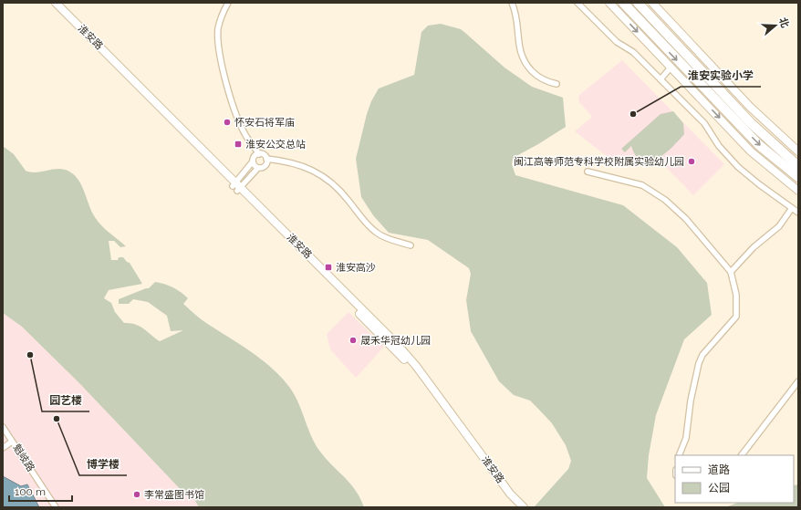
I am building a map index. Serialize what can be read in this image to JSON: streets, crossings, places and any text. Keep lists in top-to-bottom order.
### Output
{
  "streets": {
    "main road": ["淮安路"],
    "street": ["魁岐路"]
  },
  "places": {
    "other": [
      "淮安实验小学",
      "怀安石将军庙",
      "闽江高等师范专科学校附属实验幼儿园",
      "晟禾华冠幼儿园",
      "园艺楼",
      "博学楼",
      "李常盛图书馆"
    ],
    "transit": ["淮安公交总站", "淮安高沙"]
  },
  "legend": ["道路", "公园"],
  "scale_bar": "100 m",
  "north": "right"
}
